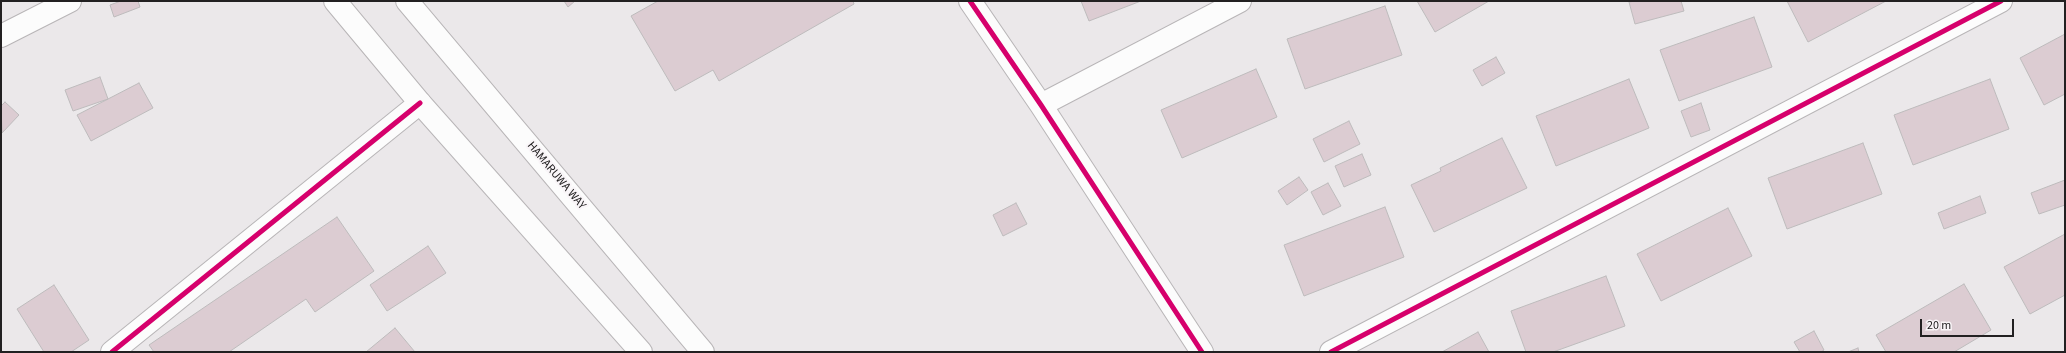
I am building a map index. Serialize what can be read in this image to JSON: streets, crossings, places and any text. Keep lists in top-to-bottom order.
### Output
{
  "streets": {
    "street": ["HAMARUWA WAY"]
  },
  "scale_bar": "20 m"
}
